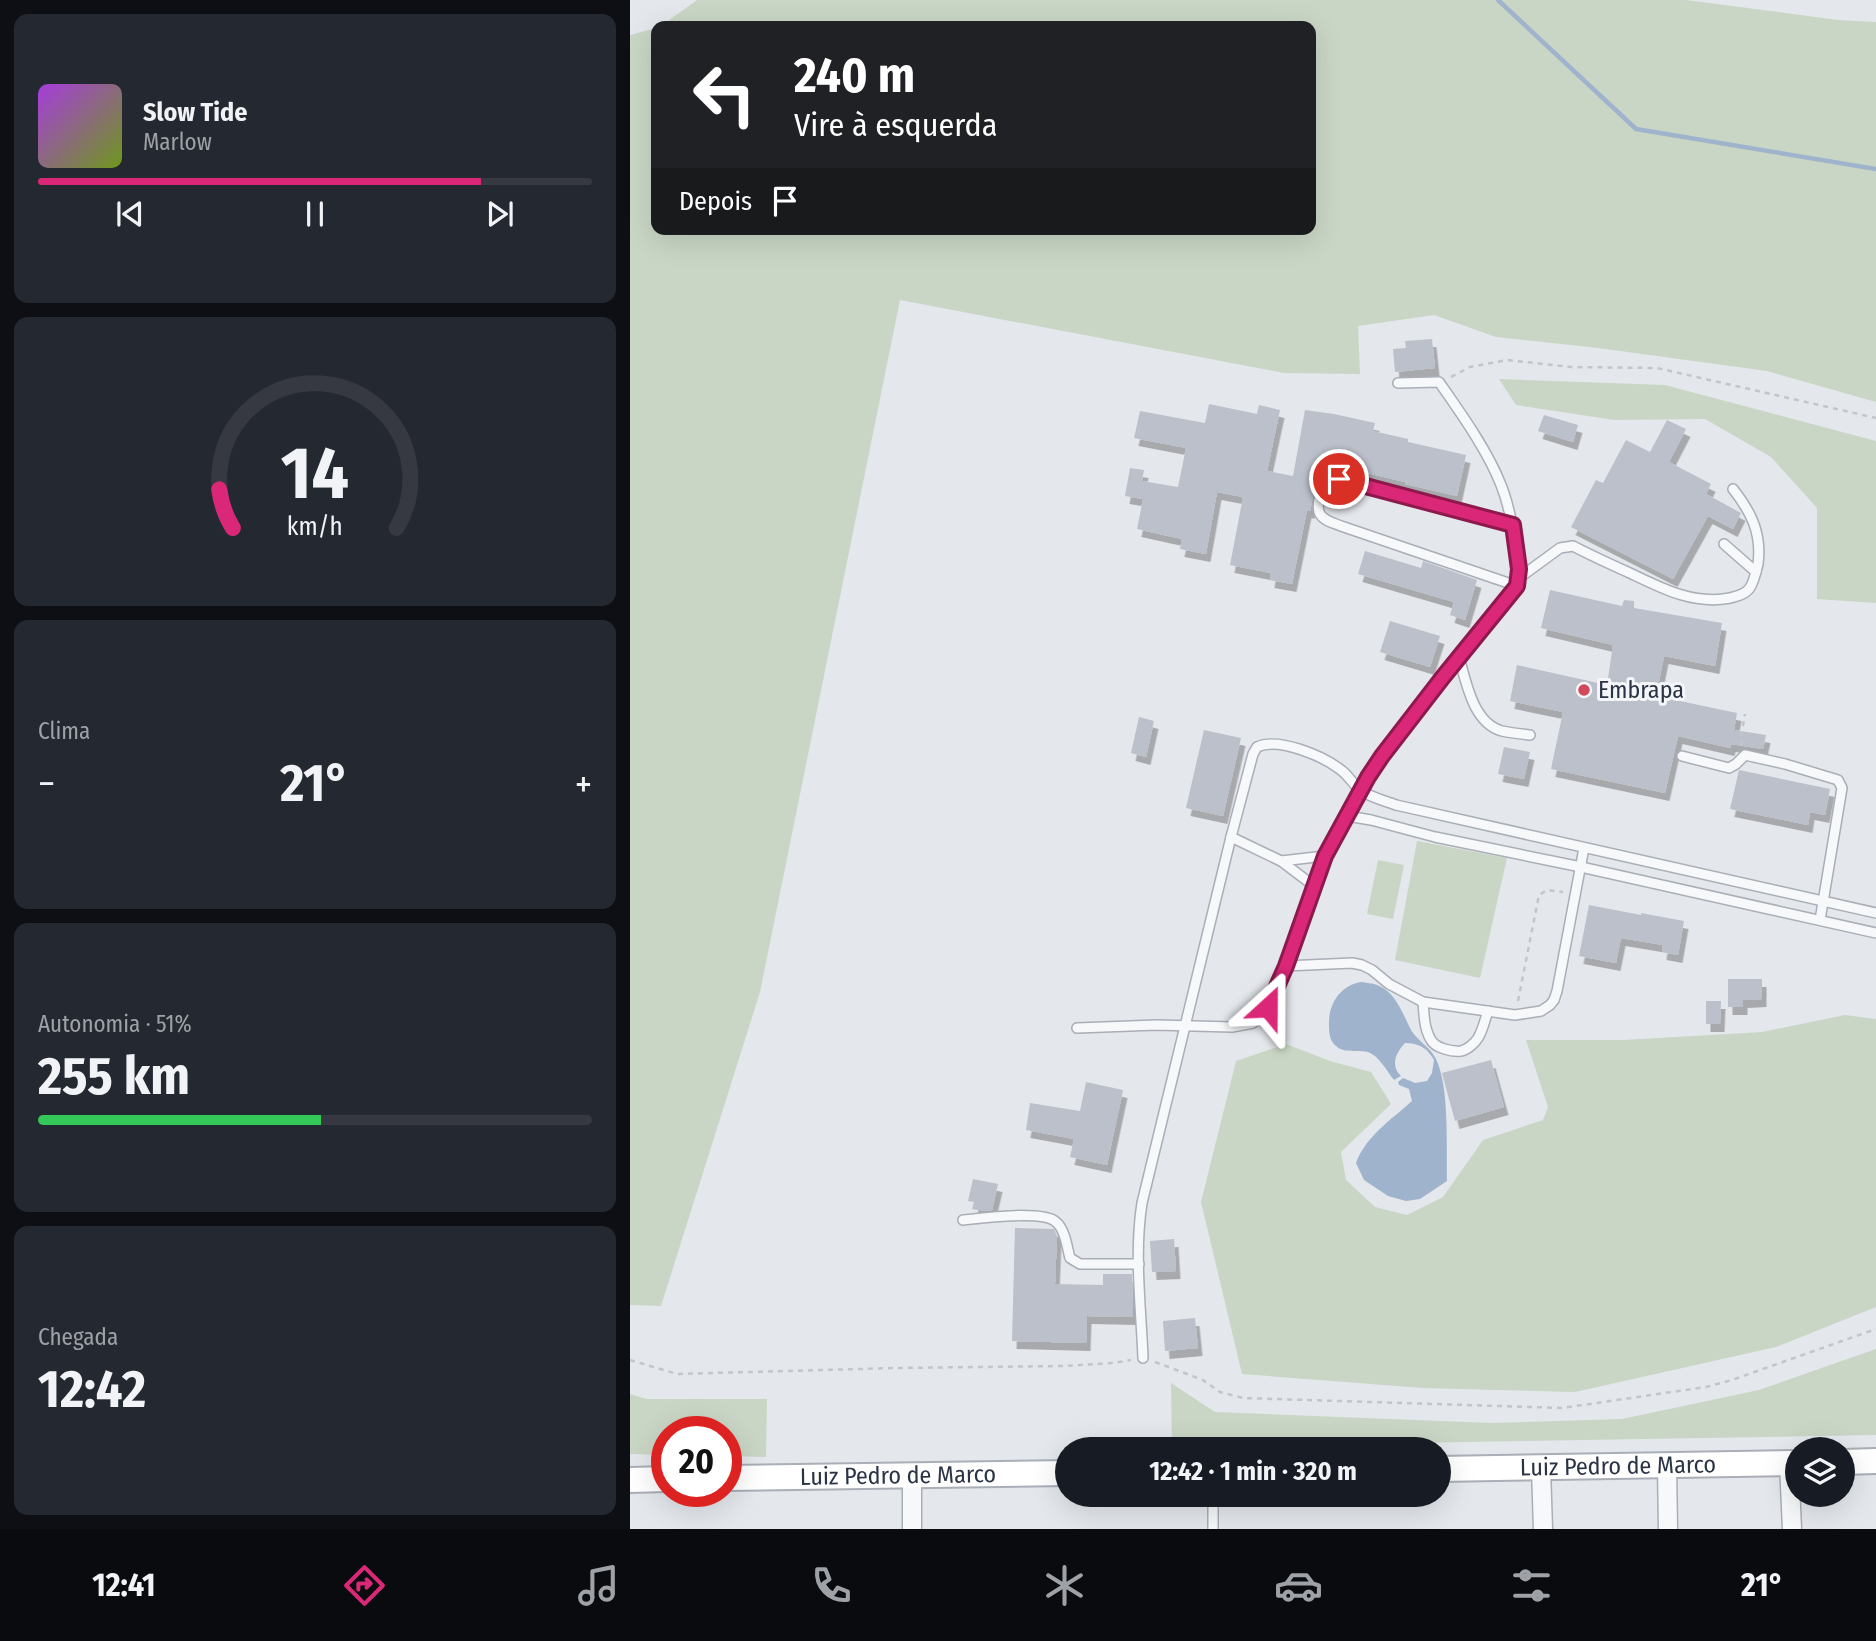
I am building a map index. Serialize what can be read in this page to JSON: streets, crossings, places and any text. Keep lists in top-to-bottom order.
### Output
{
  "streets": {
    "main road": ["Luiz Pedro de Marco"]
  },
  "places": ["Embrapa"],
  "page": {
    "turn": ["240 m", "Vire à esquerda"],
    "song": ["Slow Tide", "Marlow"],
    "then": "Depois",
    "tile": [
      "Clima",
      ["Autonomia · 51%", "255 km"],
      ["Chegada", "12:42"]
    ],
    "heat": ["−", "21°", "+"],
    "limit": "20",
    "trip": "12:42 · 1 min · 320 m",
    "tabs": ["12:41", "21°"],
    "gauge": ["14", "km/h"]
  }
}
